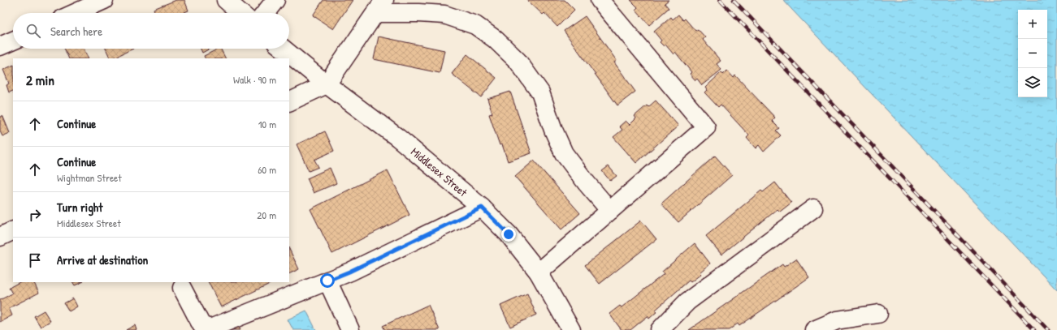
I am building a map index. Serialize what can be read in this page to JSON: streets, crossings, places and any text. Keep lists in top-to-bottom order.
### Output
{
  "streets": {
    "street": ["Middlesex Street"]
  },
  "page": {
    "map_buttons": ["+", "−"],
    "search": "Search here",
    "heading": ["2 min", "Walk · 90 m"],
    "list": [
      ["Continue", "10 m"],
      ["Continue", "Wightman Street", "60 m"],
      ["Turn right", "Middlesex Street", "20 m"],
      "Arrive at destination"
    ]
  }
}
